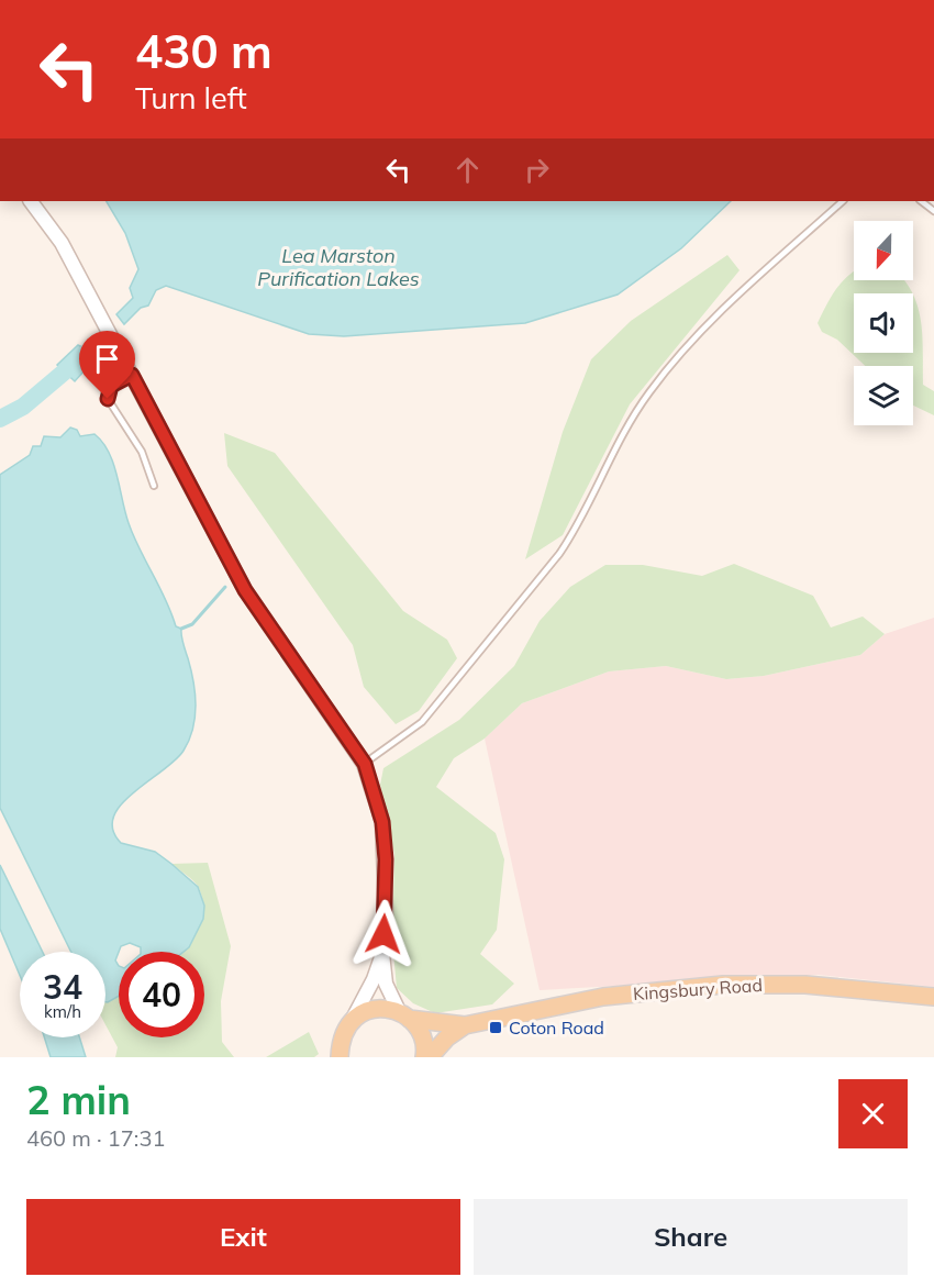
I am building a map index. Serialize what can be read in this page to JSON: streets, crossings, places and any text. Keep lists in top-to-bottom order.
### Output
{
  "streets": {
    "main road": ["Kingsbury Road"]
  },
  "water": ["Lea Marston Purification Lakes"],
  "places": {
    "transit": ["Coton Road"]
  },
  "north": "bottom",
  "page": {
    "turn": ["430 m", "Turn left"],
    "speed": "34 km/h",
    "limit": "40",
    "heading": ["2 min", "460 m · 17:31"],
    "buttons": ["Exit", "Share"]
  }
}
